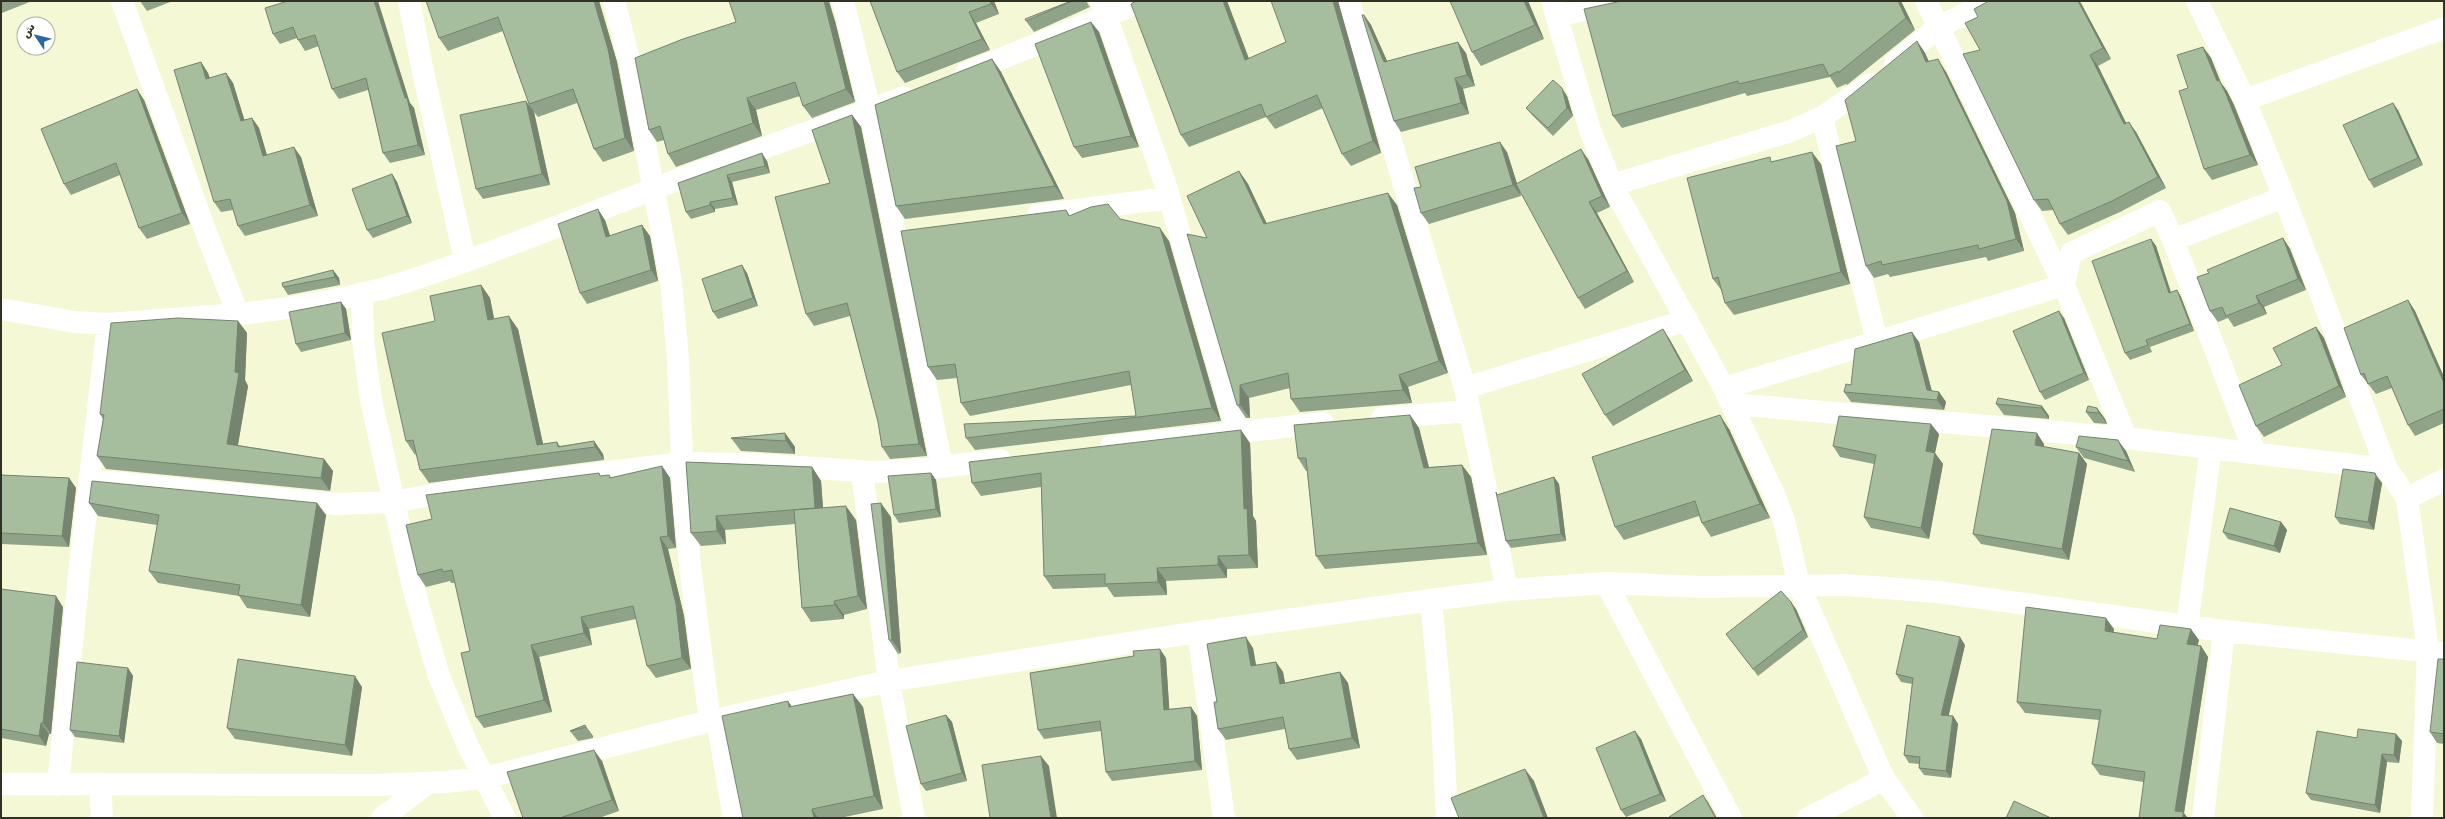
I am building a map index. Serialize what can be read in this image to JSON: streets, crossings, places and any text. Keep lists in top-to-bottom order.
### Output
{
  "north": "top left"
}
